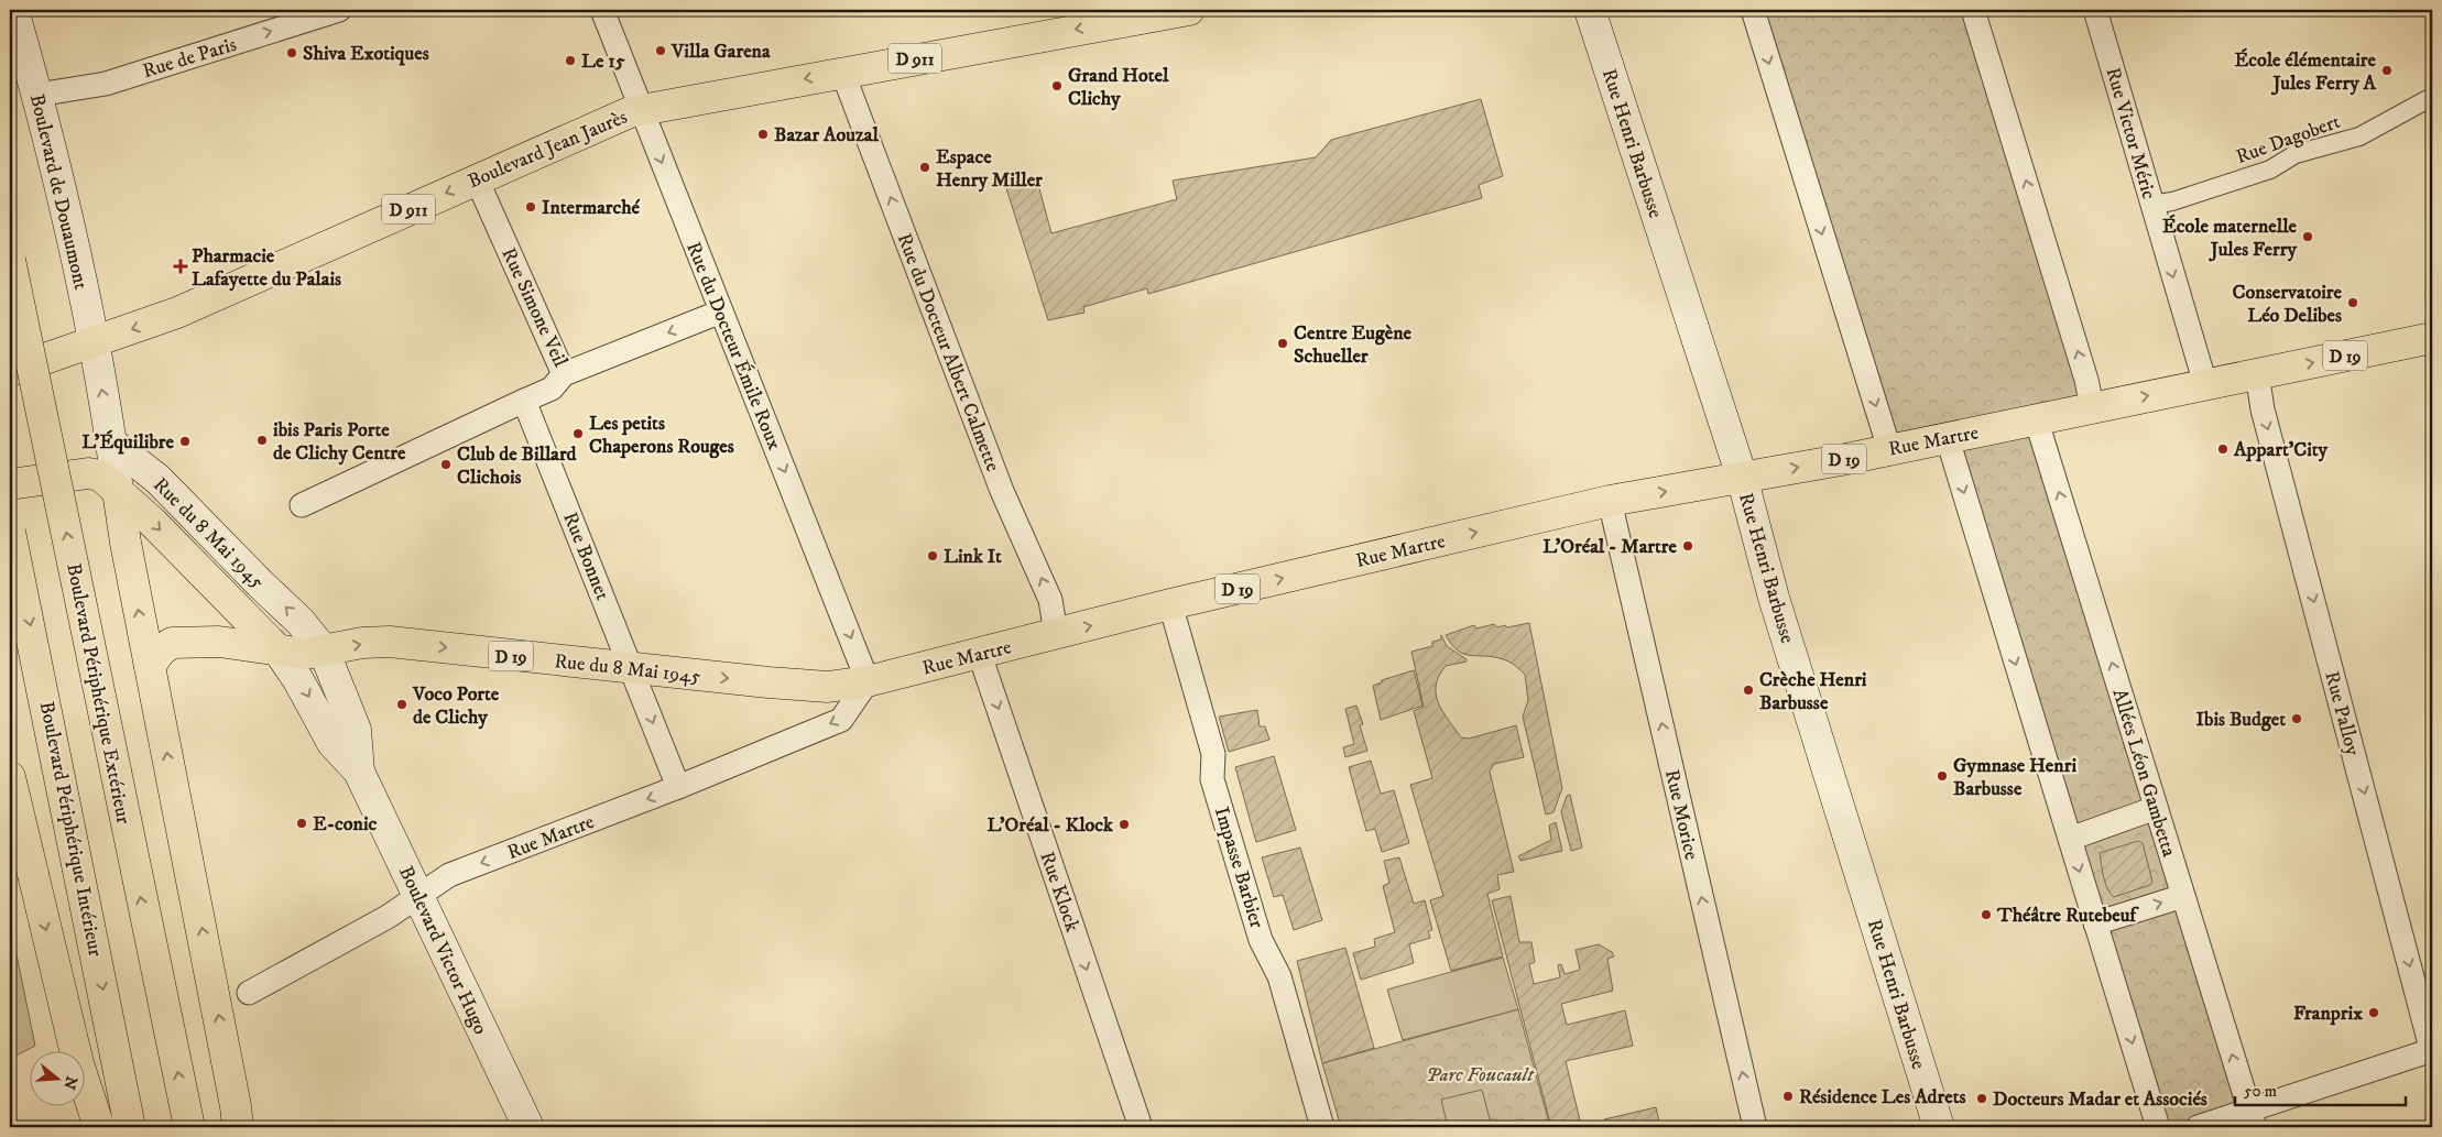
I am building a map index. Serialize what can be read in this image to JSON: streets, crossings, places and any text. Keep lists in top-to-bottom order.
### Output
{
  "streets": {
    "main road": [
      "D 911",
      "Rue Henri Barbusse",
      "Boulevard Jean Jaurès",
      "Boulevard de Douaumont",
      "D 19",
      "Rue Martre",
      "Rue du 8 Mai 1945",
      "Boulevard Périphérique Extérieur",
      "Boulevard Périphérique Intérieur",
      "Boulevard Victor Hugo"
    ],
    "street": [
      "Rue de Paris",
      "Rue Victor Méric",
      "Rue Dagobert",
      "Rue Simone Veil",
      "Rue du Docteur Émile Roux",
      "Rue du Docteur Albert Calmette",
      "Rue Bonnet",
      "Rue Palloy",
      "Allées Léon Gambetta",
      "Rue Morice",
      "Impasse Barbier",
      "Rue Klock"
    ]
  },
  "crossings": [
    ["Rue de Paris", "Boulevard de Douaumont"],
    ["Rue Victor Méric", "Rue Dagobert"],
    ["Rue Victor Méric", "Rue Martre"],
    ["Rue Henri Barbusse", "Rue Martre"],
    ["Boulevard Jean Jaurès", "Boulevard de Douaumont"],
    ["Boulevard Jean Jaurès", "Rue Simone Veil"],
    ["Boulevard Jean Jaurès", "Rue du Docteur Émile Roux"],
    ["Boulevard Jean Jaurès", "Rue du Docteur Albert Calmette"],
    ["Boulevard de Douaumont", "Rue du 8 Mai 1945"],
    ["Rue Simone Veil", "Rue du Docteur Émile Roux"],
    ["Rue du Docteur Émile Roux", "Rue Martre"],
    ["Rue du Docteur Émile Roux", "Rue du 8 Mai 1945"],
    ["Rue du Docteur Albert Calmette", "Rue Martre"],
    ["Rue Martre", "Rue du 8 Mai 1945"],
    ["Rue Martre", "Rue Bonnet"],
    ["Rue Martre", "Rue Palloy"],
    ["Rue Martre", "Allées Léon Gambetta"],
    ["Rue Martre", "Rue Morice"],
    ["Rue Martre", "Impasse Barbier"],
    ["Rue Martre", "Rue Klock"],
    ["Rue Martre", "Boulevard Victor Hugo"],
    ["Rue du 8 Mai 1945", "Rue Bonnet"],
    ["Rue du 8 Mai 1945", "Boulevard Victor Hugo"]
  ],
  "one_way": [
    "Rue de Paris",
    "Boulevard Jean Jaurès",
    "Rue Simone Veil",
    "Rue du Docteur Émile Roux",
    "Rue du Docteur Albert Calmette",
    "Rue Palloy",
    "Rue Morice",
    "Rue Klock"
  ],
  "parks": ["Parc Foucault"],
  "places": {
    "other": [
      "Villa Garena",
      "Shiva Exotiques",
      "Le 15",
      "École élémentaire Jules Ferry A",
      "Grand Hotel Clichy",
      "Bazar Aouzal",
      "Espace Henry Miller",
      "Intermarché",
      "École maternelle Jules Ferry",
      "Conservatoire Léo Delibes",
      "Centre Eugène Schueller",
      "Les petits Chaperons Rouges",
      "ibis Paris Porte de Clichy Centre",
      "L'Équilibre",
      "Appart'City",
      "Club de Billard Clichois",
      "L'Oréal - Martre",
      "Link It",
      "Crèche Henri Barbusse",
      "Voco Porte de Clichy",
      "Ibis Budget",
      "Gymnase Henri Barbusse",
      "E-conic",
      "L'Oréal - Klock",
      "Théâtre Rutebeuf",
      "Franprix",
      "Résidence Les Adrets",
      "Docteurs Madar et Associés"
    ],
    "health": ["Pharmacie Lafayette du Palais"]
  },
  "scale_bar": "50 m",
  "north": "right"
}
